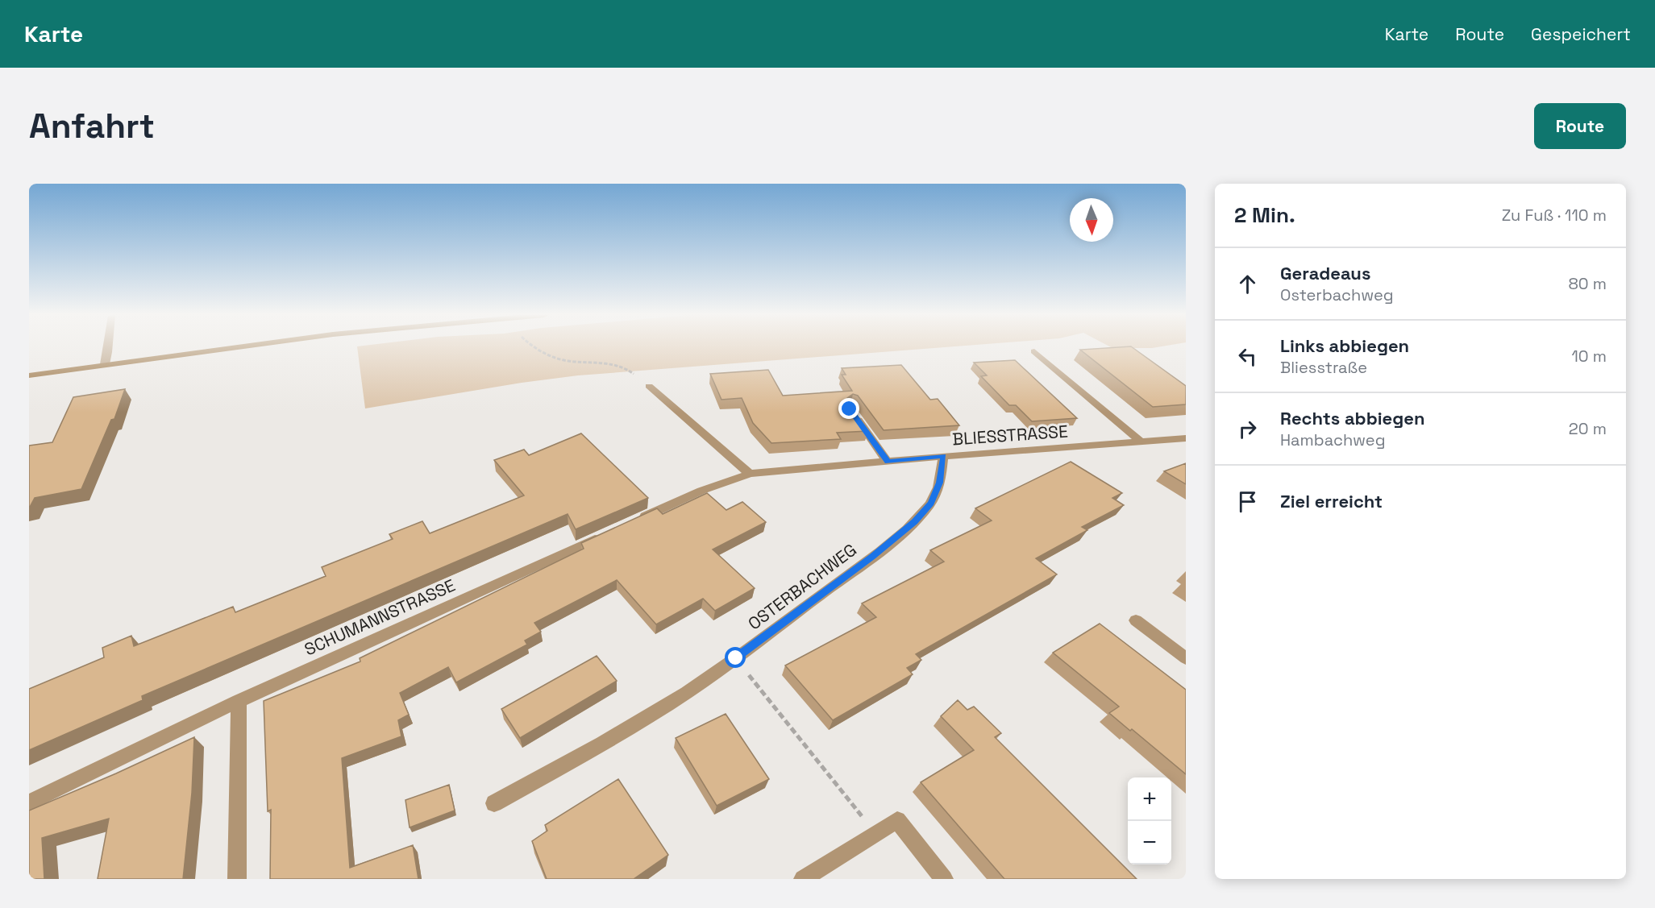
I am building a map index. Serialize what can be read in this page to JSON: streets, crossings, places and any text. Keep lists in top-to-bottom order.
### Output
{
  "streets": {
    "street": ["BLIESSTRASSE", "OSTERBACHWEG", "SCHUMANNSTRASSE"]
  },
  "crossings": [
    ["BLIESSTRASSE", "OSTERBACHWEG"]
  ],
  "north": "bottom",
  "page": {
    "header": "Karte",
    "nav": ["Karte", "Route", "Gespeichert"],
    "buttons": "Route",
    "title": "Anfahrt",
    "heading": ["2 Min.", "Zu Fuß · 110 m"],
    "list": [
      ["Geradeaus", "Osterbachweg", "80 m"],
      ["Links abbiegen", "Bliesstraße", "10 m"],
      ["Rechts abbiegen", "Hambachweg", "20 m"],
      "Ziel erreicht"
    ],
    "map_buttons": ["+", "−"]
  }
}
